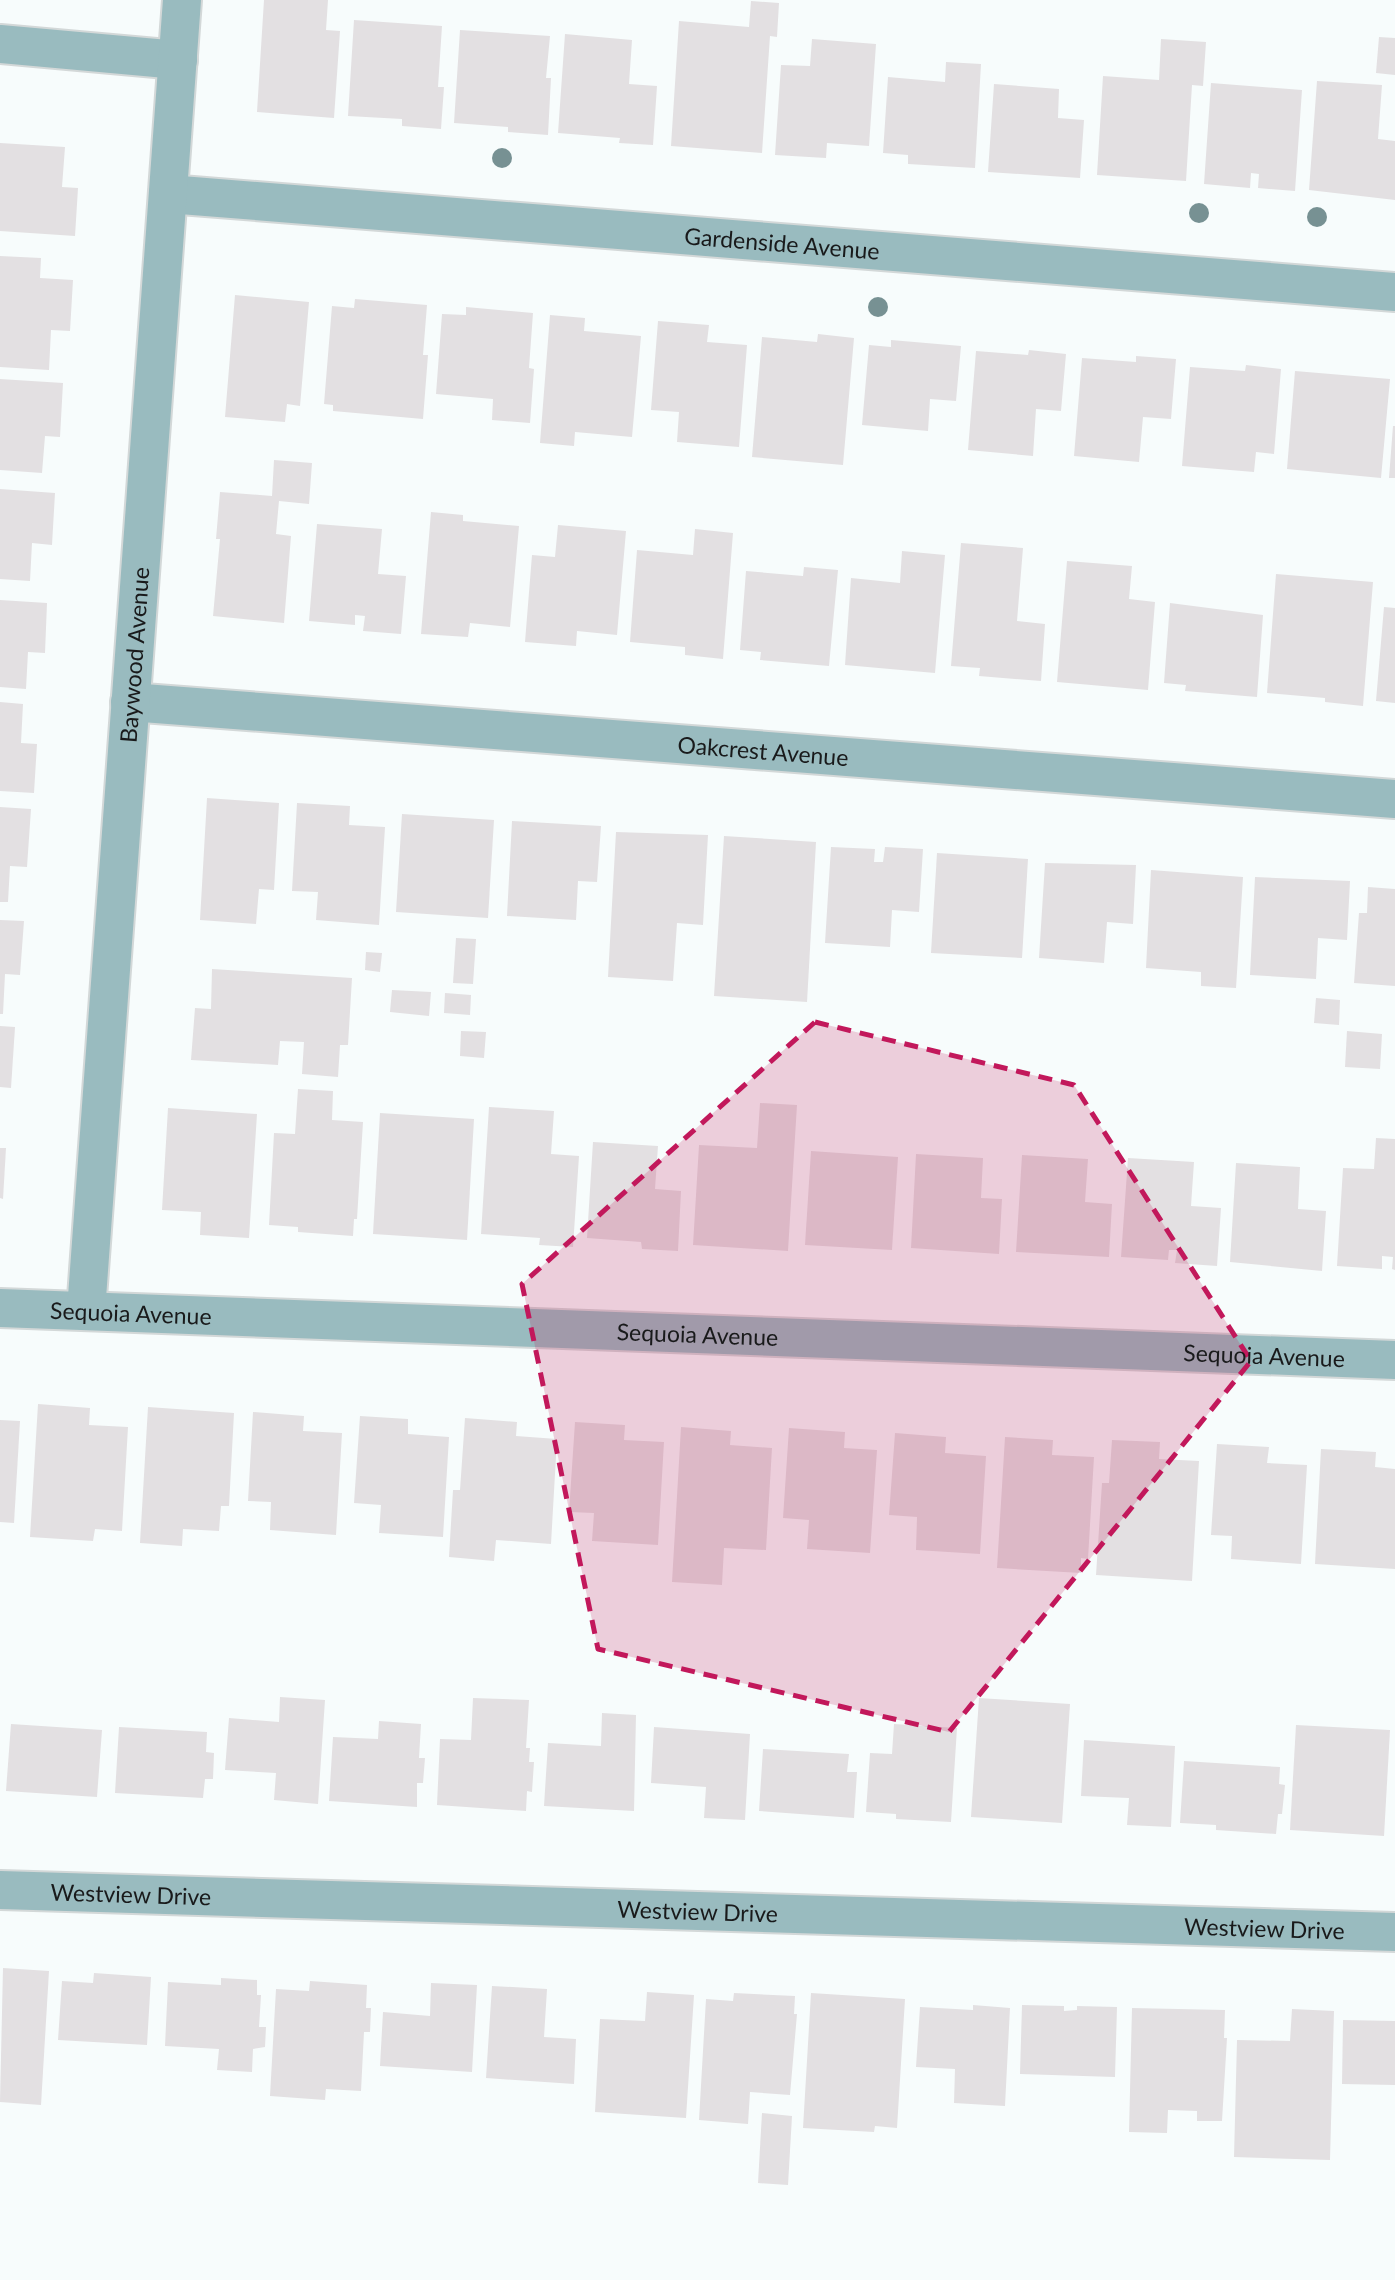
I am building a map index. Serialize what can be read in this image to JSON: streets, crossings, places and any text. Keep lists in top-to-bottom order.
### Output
{
  "streets": {
    "street": [
      "Gardenside Avenue",
      "Baywood Avenue",
      "Oakcrest Avenue",
      "Sequoia Avenue",
      "Westview Drive"
    ]
  },
  "crossings": [
    ["Gardenside Avenue", "Baywood Avenue"],
    ["Baywood Avenue", "Oakcrest Avenue"],
    ["Baywood Avenue", "Sequoia Avenue"]
  ]
}
